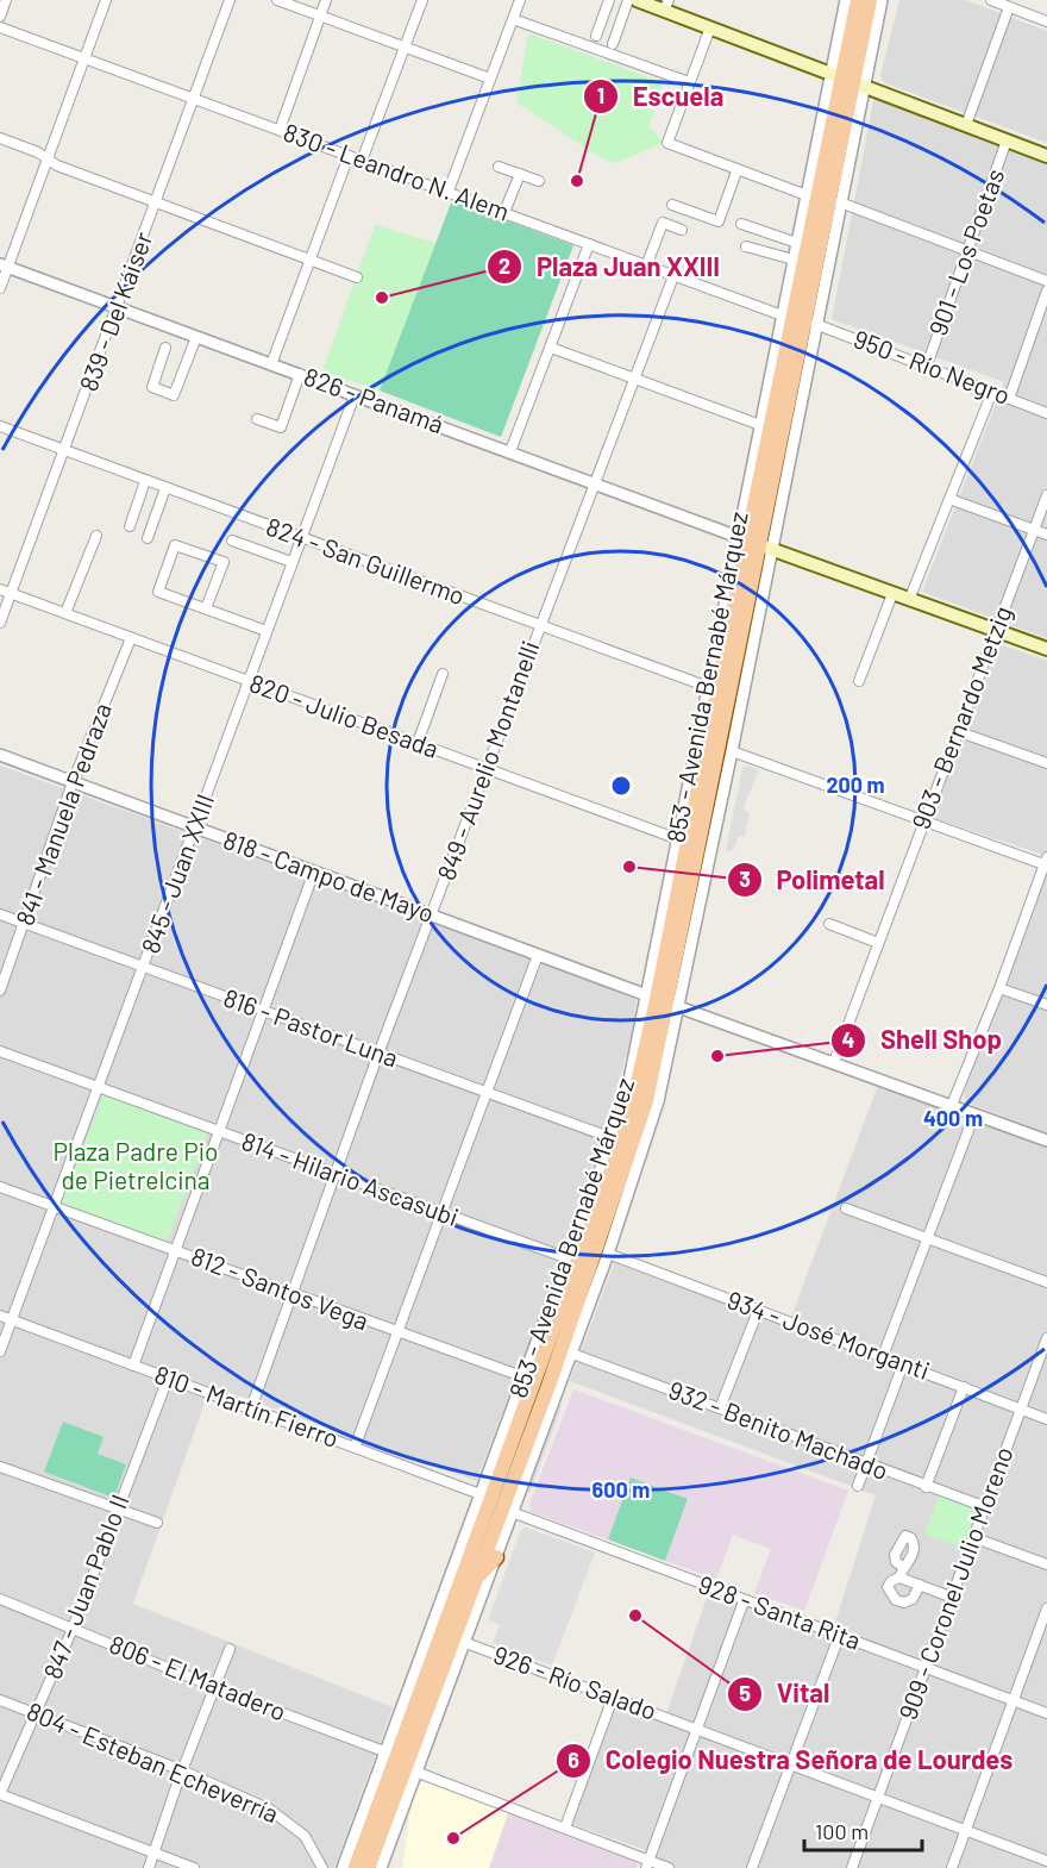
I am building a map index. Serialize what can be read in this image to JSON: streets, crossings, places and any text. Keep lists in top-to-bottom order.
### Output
{
  "streets": {
    "main road": ["853 - Avenida Bernabé Márquez"],
    "street": [
      "830 - Leandro N. Alem",
      "901 - Los Poetas",
      "839 - Del Káiser",
      "950 - Río Negro",
      "826 - Panamá",
      "824 - San Guillermo",
      "820 - Julio Besada",
      "903 - Bernardo Metzig",
      "849 - Aurelio Montanelli",
      "841 - Manuela Pedraza",
      "845 - Juan XXIII",
      "818 - Campo de Mayo",
      "816 - Pastor Luna",
      "814 - Hilario Ascasubi",
      "812 - Santos Vega",
      "934 - José Morganti",
      "810 - Martín Fierro",
      "932 - Benito Machado",
      "909 - Coronel Julio Moreno",
      "847 - Juan Pablo II",
      "928 - Santa Rita",
      "806 - El Matadero",
      "926 - Río Salado",
      "804 - Esteban Echeverría"
    ]
  },
  "crossings": [
    ["830 - Leandro N. Alem", "839 - Del Káiser"],
    ["830 - Leandro N. Alem", "853 - Avenida Bernabé Márquez"],
    ["830 - Leandro N. Alem", "849 - Aurelio Montanelli"],
    ["901 - Los Poetas", "950 - Río Negro"],
    ["839 - Del Káiser", "826 - Panamá"],
    ["839 - Del Káiser", "824 - San Guillermo"],
    ["839 - Del Káiser", "820 - Julio Besada"],
    ["950 - Río Negro", "853 - Avenida Bernabé Márquez"],
    ["826 - Panamá", "853 - Avenida Bernabé Márquez"],
    ["826 - Panamá", "849 - Aurelio Montanelli"],
    ["826 - Panamá", "845 - Juan XXIII"],
    ["824 - San Guillermo", "853 - Avenida Bernabé Márquez"],
    ["824 - San Guillermo", "849 - Aurelio Montanelli"],
    ["824 - San Guillermo", "845 - Juan XXIII"],
    ["853 - Avenida Bernabé Márquez", "820 - Julio Besada"],
    ["853 - Avenida Bernabé Márquez", "818 - Campo de Mayo"],
    ["853 - Avenida Bernabé Márquez", "816 - Pastor Luna"],
    ["853 - Avenida Bernabé Márquez", "814 - Hilario Ascasubi"],
    ["853 - Avenida Bernabé Márquez", "812 - Santos Vega"],
    ["853 - Avenida Bernabé Márquez", "934 - José Morganti"],
    ["853 - Avenida Bernabé Márquez", "810 - Martín Fierro"],
    ["853 - Avenida Bernabé Márquez", "932 - Benito Machado"],
    ["853 - Avenida Bernabé Márquez", "928 - Santa Rita"],
    ["853 - Avenida Bernabé Márquez", "806 - El Matadero"],
    ["853 - Avenida Bernabé Márquez", "926 - Río Salado"],
    ["820 - Julio Besada", "849 - Aurelio Montanelli"],
    ["820 - Julio Besada", "841 - Manuela Pedraza"],
    ["820 - Julio Besada", "845 - Juan XXIII"],
    ["903 - Bernardo Metzig", "818 - Campo de Mayo"],
    ["849 - Aurelio Montanelli", "818 - Campo de Mayo"],
    ["849 - Aurelio Montanelli", "816 - Pastor Luna"],
    ["849 - Aurelio Montanelli", "814 - Hilario Ascasubi"],
    ["849 - Aurelio Montanelli", "812 - Santos Vega"],
    ["849 - Aurelio Montanelli", "810 - Martín Fierro"],
    ["841 - Manuela Pedraza", "818 - Campo de Mayo"],
    ["841 - Manuela Pedraza", "816 - Pastor Luna"],
    ["845 - Juan XXIII", "818 - Campo de Mayo"],
    ["845 - Juan XXIII", "816 - Pastor Luna"],
    ["845 - Juan XXIII", "814 - Hilario Ascasubi"],
    ["845 - Juan XXIII", "812 - Santos Vega"],
    ["845 - Juan XXIII", "810 - Martín Fierro"],
    ["934 - José Morganti", "909 - Coronel Julio Moreno"],
    ["810 - Martín Fierro", "847 - Juan Pablo II"],
    ["932 - Benito Machado", "909 - Coronel Julio Moreno"],
    ["909 - Coronel Julio Moreno", "928 - Santa Rita"],
    ["909 - Coronel Julio Moreno", "926 - Río Salado"],
    ["847 - Juan Pablo II", "806 - El Matadero"],
    ["847 - Juan Pablo II", "804 - Esteban Echeverría"]
  ],
  "parks": ["Plaza Padre Pio de Pietrelcina"],
  "places": [
    "Escuela",
    "Plaza Juan XXIII",
    "Polimetal",
    "Shell Shop",
    "Vital",
    "Colegio Nuestra Señora de Lourdes"
  ],
  "scale_bar": "100 m",
  "rings": ["200 m", "400 m", "600 m"]
}
